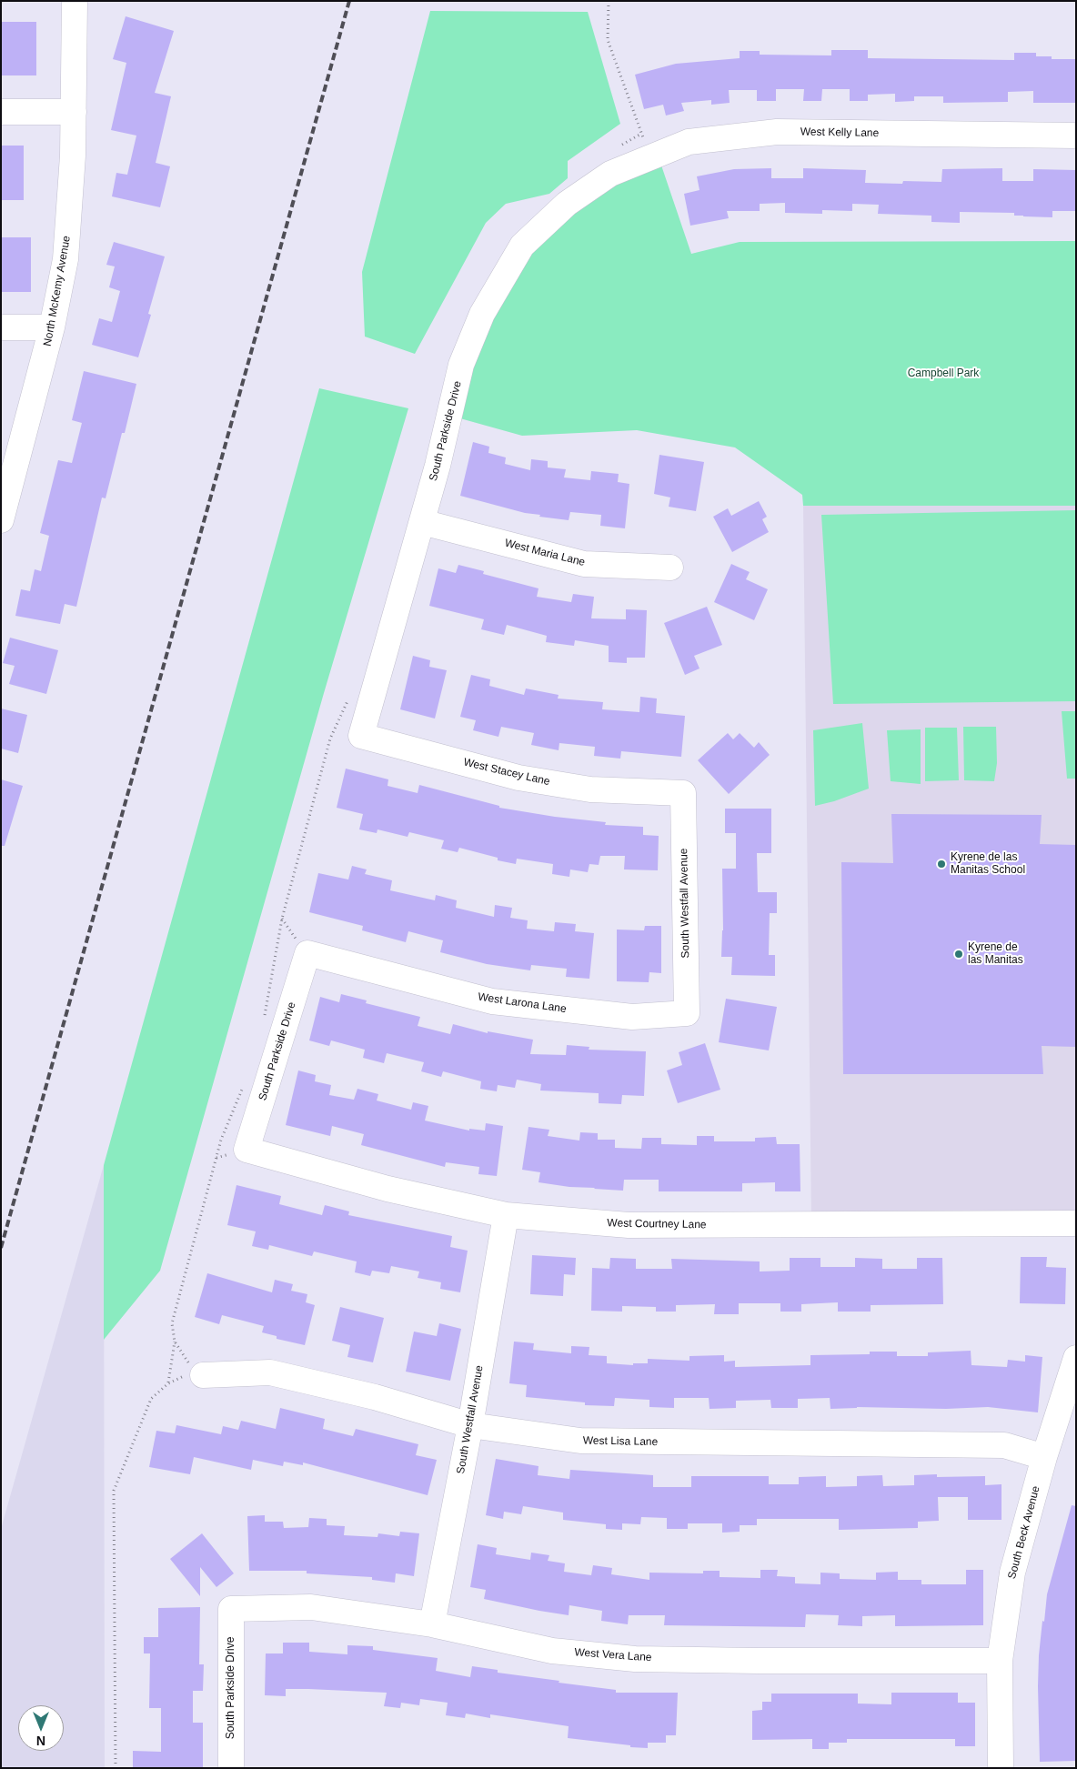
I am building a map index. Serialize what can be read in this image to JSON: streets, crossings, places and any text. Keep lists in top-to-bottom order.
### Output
{
  "streets": {
    "street": [
      "West Kelly Lane",
      "North McKemy Avenue",
      "South Parkside Drive",
      "West Maria Lane",
      "West Stacey Lane",
      "South Westfall Avenue",
      "West Larona Lane",
      "West Courtney Lane",
      "West Lisa Lane",
      "South Beck Avenue",
      "West Vera Lane"
    ]
  },
  "crossings": [
    ["West Kelly Lane", "South Parkside Drive"],
    ["South Parkside Drive", "West Maria Lane"],
    ["South Parkside Drive", "West Stacey Lane"],
    ["South Parkside Drive", "West Larona Lane"],
    ["South Parkside Drive", "West Courtney Lane"],
    ["South Parkside Drive", "West Vera Lane"],
    ["West Stacey Lane", "South Westfall Avenue"],
    ["South Westfall Avenue", "West Larona Lane"],
    ["South Westfall Avenue", "West Courtney Lane"],
    ["South Westfall Avenue", "West Lisa Lane"],
    ["South Westfall Avenue", "West Vera Lane"],
    ["West Lisa Lane", "South Beck Avenue"],
    ["South Beck Avenue", "West Vera Lane"]
  ],
  "parks": ["Campbell Park"],
  "places": ["Kyrene de las Manitas School", "Kyrene de las Manitas"],
  "north": "bottom"
}
